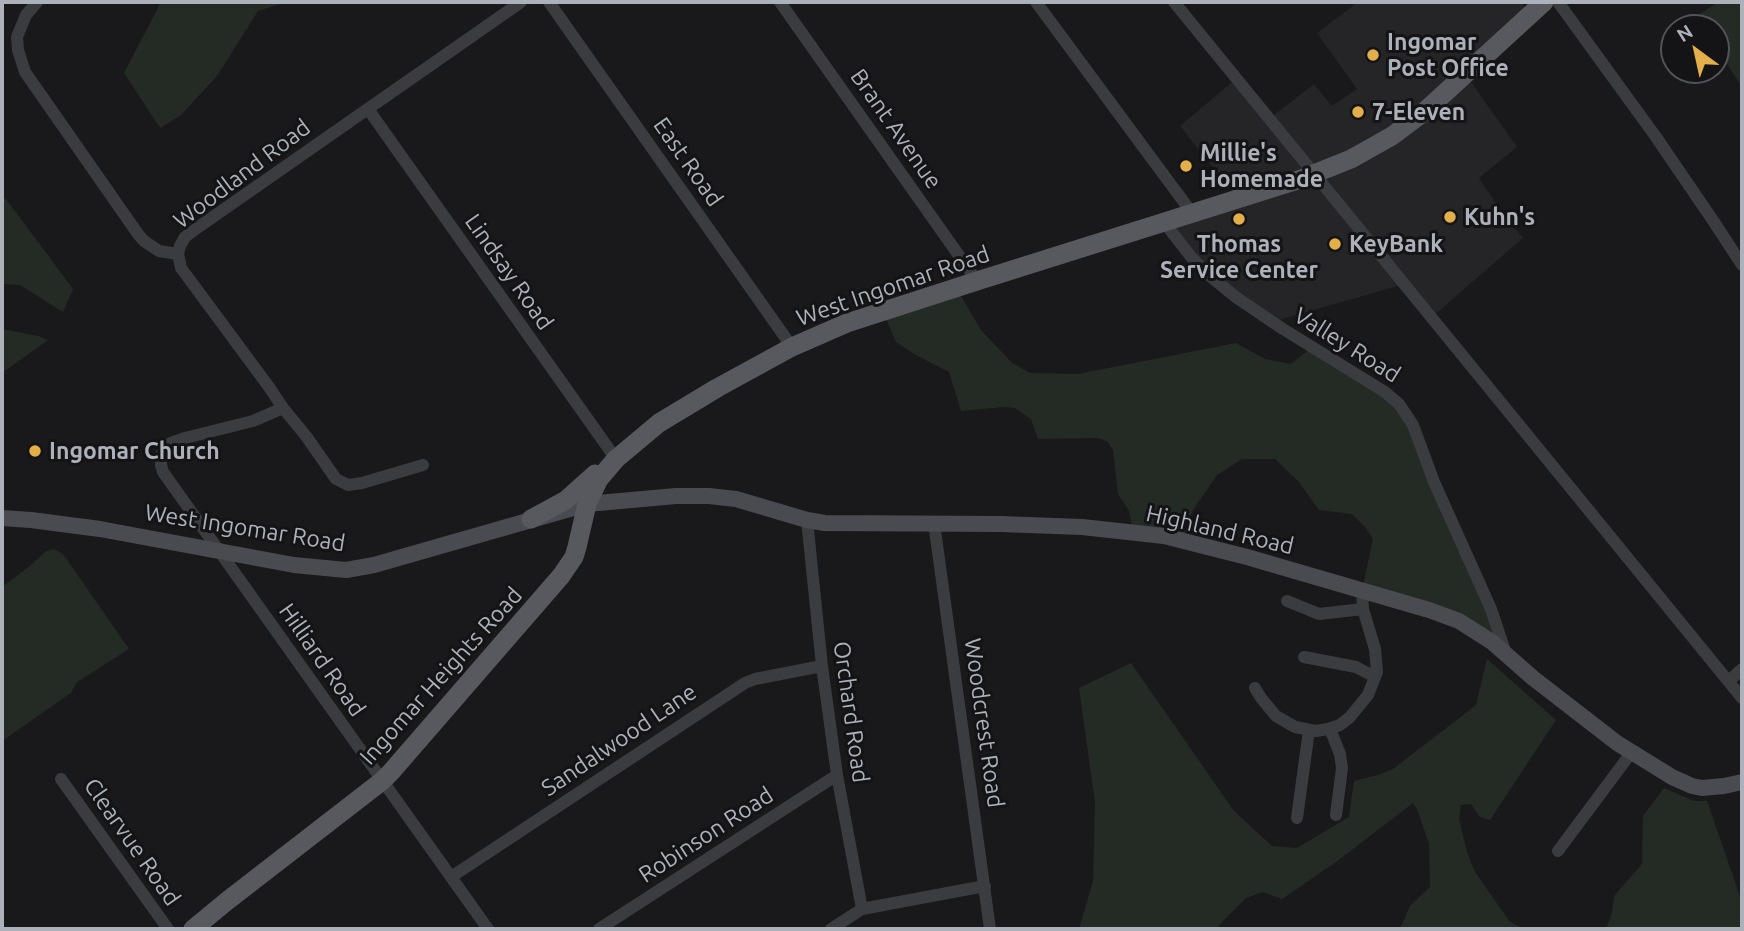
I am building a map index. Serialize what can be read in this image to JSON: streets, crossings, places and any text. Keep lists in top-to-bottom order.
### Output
{
  "streets": {
    "main road": ["West Ingomar Road", "Ingomar Heights Road"],
    "street": [
      "Brant Avenue",
      "East Road",
      "Woodland Road",
      "Lindsay Road",
      "Valley Road",
      "Highland Road",
      "Hilliard Road",
      "Orchard Road",
      "Woodcrest Road",
      "Sandalwood Lane",
      "Robinson Road",
      "Clearvue Road"
    ]
  },
  "crossings": [
    ["Brant Avenue", "West Ingomar Road"],
    ["East Road", "West Ingomar Road"],
    ["Woodland Road", "Lindsay Road"],
    ["Lindsay Road", "West Ingomar Road"],
    ["West Ingomar Road", "Valley Road"],
    ["West Ingomar Road", "Highland Road"],
    ["West Ingomar Road", "Hilliard Road"],
    ["West Ingomar Road", "Ingomar Heights Road"],
    ["Valley Road", "Highland Road"],
    ["Highland Road", "Ingomar Heights Road"],
    ["Highland Road", "Orchard Road"],
    ["Highland Road", "Woodcrest Road"],
    ["Hilliard Road", "Ingomar Heights Road"],
    ["Hilliard Road", "Sandalwood Lane"],
    ["Orchard Road", "Sandalwood Lane"],
    ["Orchard Road", "Robinson Road"]
  ],
  "places": [
    "Ingomar Post Office",
    "7-Eleven",
    "Millie's Homemade",
    "Kuhn's",
    "Thomas Service Center",
    "KeyBank",
    "Ingomar Church"
  ],
  "north": "top left"
}
